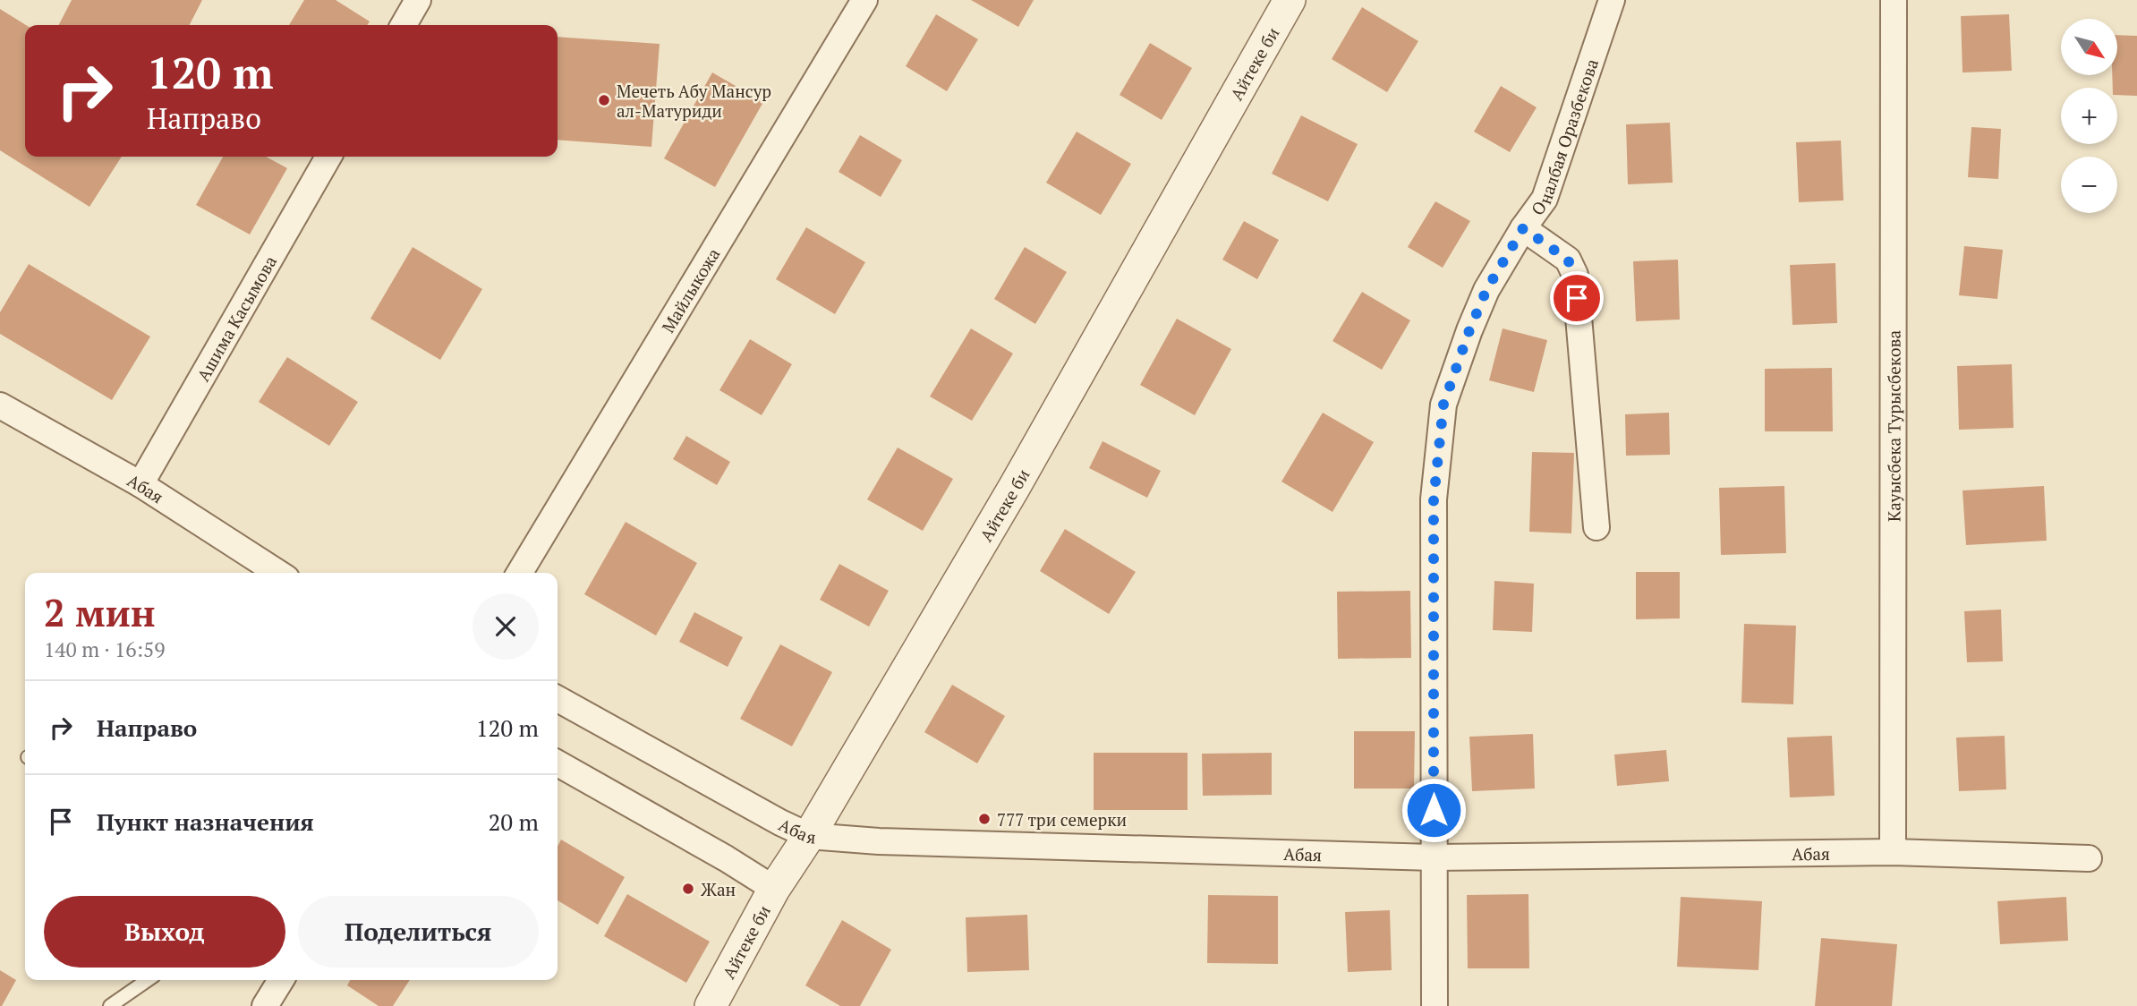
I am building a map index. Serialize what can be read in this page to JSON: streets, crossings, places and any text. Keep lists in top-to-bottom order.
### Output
{
  "streets": {
    "street": [
      "Айтеке би",
      "Оналбая Оразбекова",
      "Майлыкожа",
      "Ашима Касымова",
      "Кауысбека Турысбекова",
      "Абая"
    ]
  },
  "crossings": [
    ["Айтеке би", "Абая"],
    ["Оналбая Оразбекова", "Абая"],
    ["Ашима Касымова", "Абая"],
    ["Кауысбека Турысбекова", "Абая"]
  ],
  "places": ["Мечеть Абу Мансур ал-Матуриди", "777 три семерки", "Жан"],
  "north": "bottom right",
  "page": {
    "map_buttons": ["+", "−"],
    "turn": ["120 m", "Направо"],
    "heading": ["2 мин", "140 m · 16:59"],
    "list": [
      {
        "name": "Направо",
        "value": "120 m"
      },
      {
        "name": "Пункт назначения",
        "value": "20 m"
      }
    ],
    "buttons": ["Выход", "Поделиться"]
  }
}
